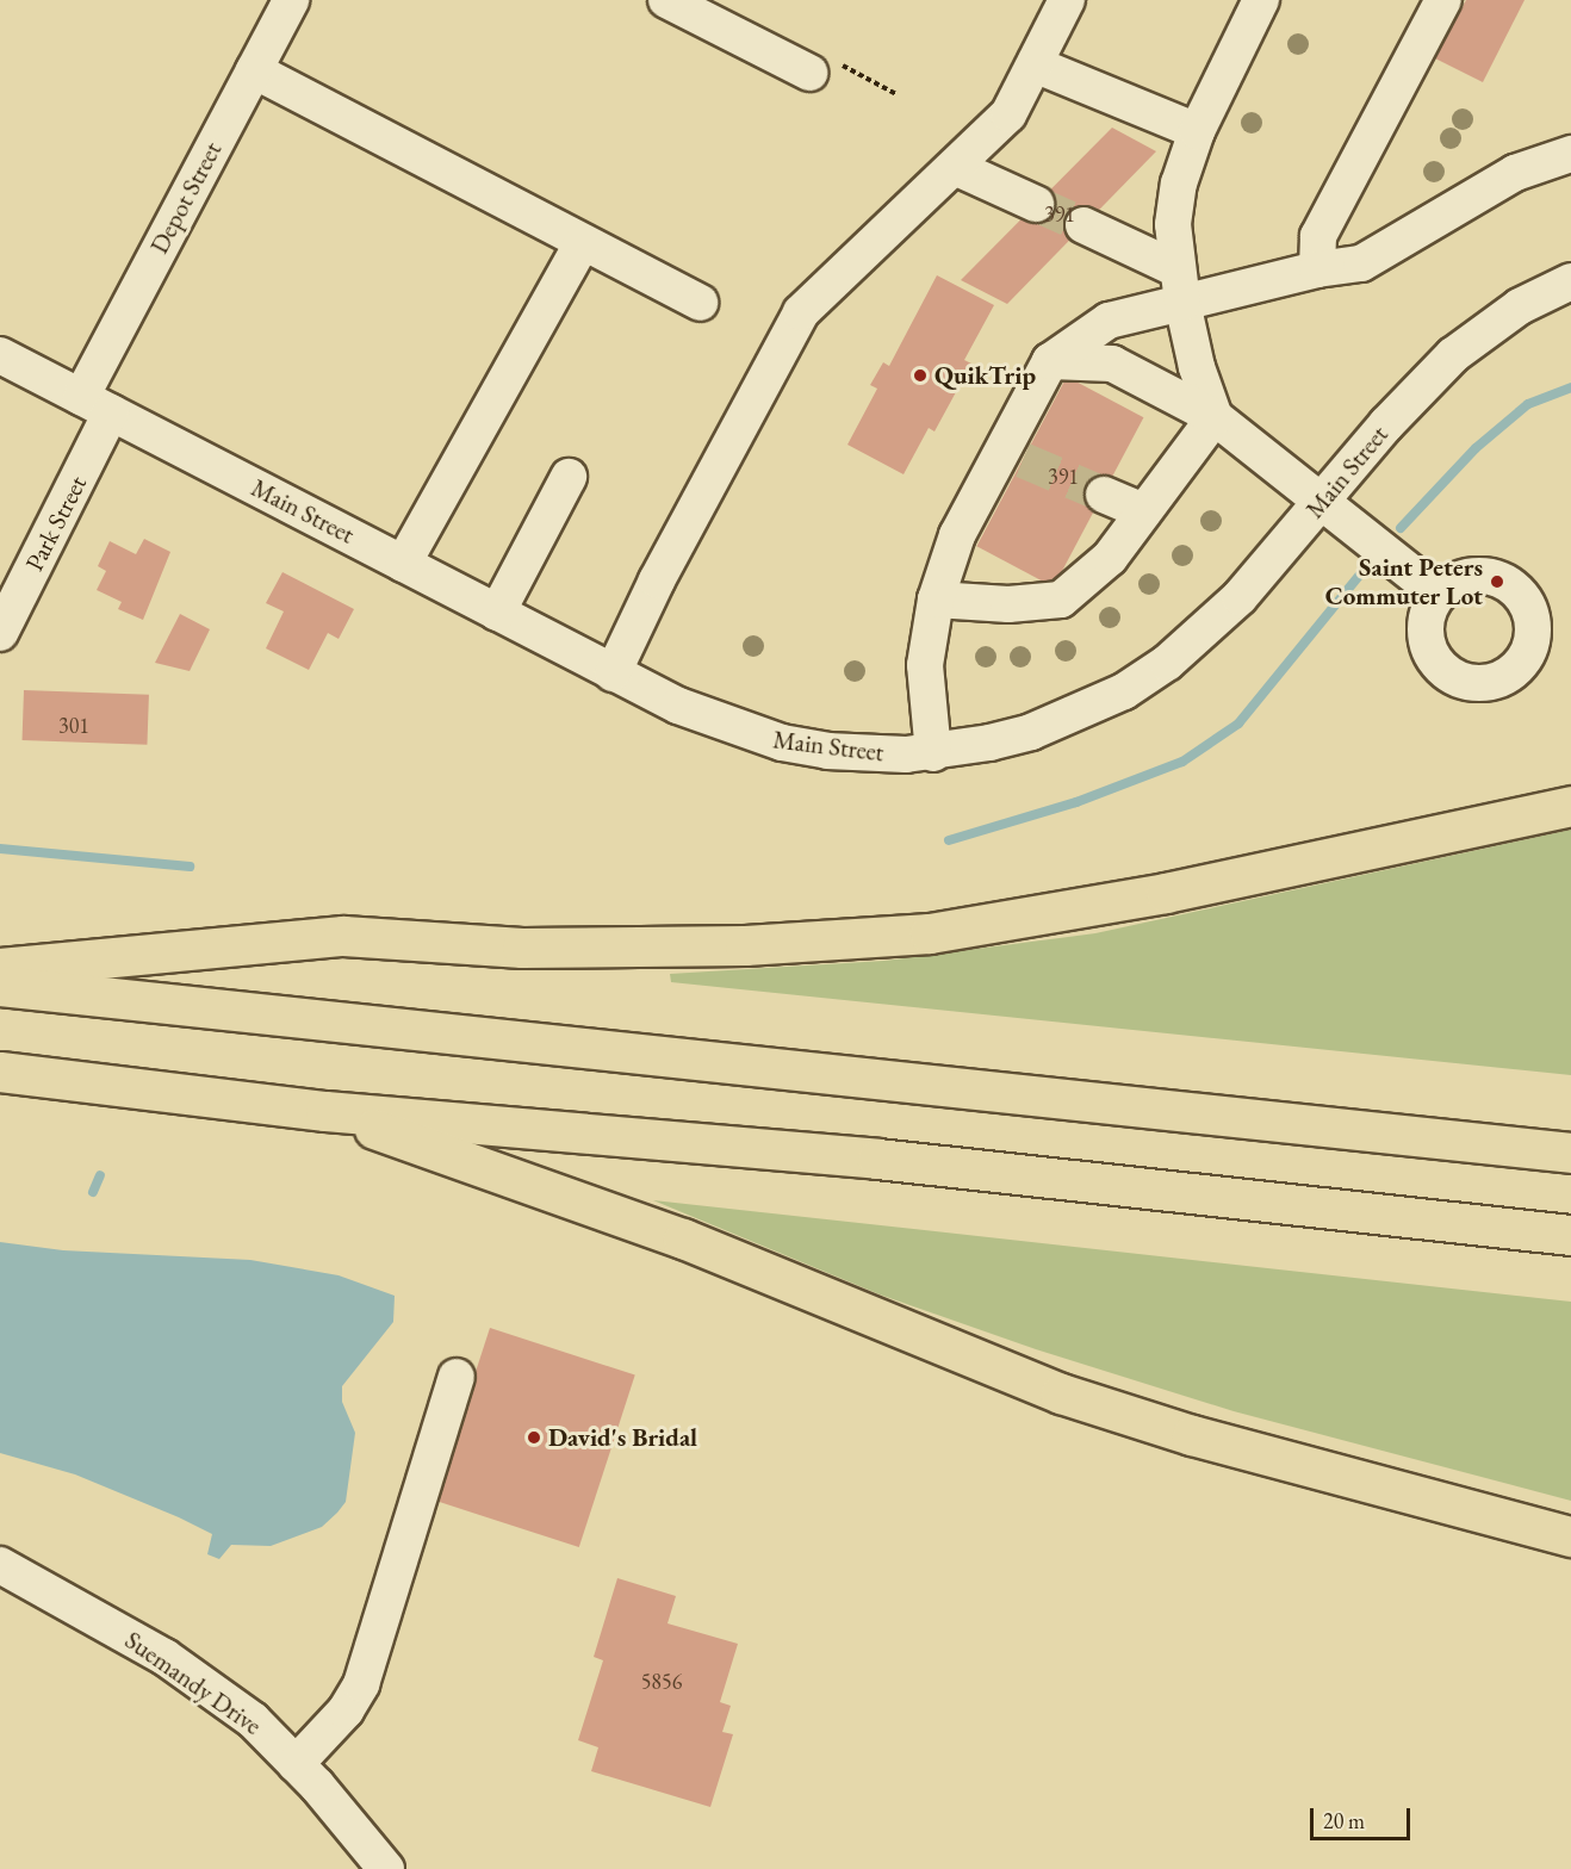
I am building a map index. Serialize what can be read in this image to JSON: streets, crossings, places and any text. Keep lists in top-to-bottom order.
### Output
{
  "streets": {
    "street": [
      "Depot Street",
      "Main Street",
      "Park Street",
      "Suemandy Drive"
    ]
  },
  "crossings": [
    ["Depot Street", "Main Street"],
    ["Depot Street", "Park Street"],
    ["Main Street", "Park Street"]
  ],
  "places": ["QuikTrip", "Saint Peters Commuter Lot", "David's Bridal"],
  "house_numbers": [
    "391",
    "391",
    "301",
    "5856"
  ],
  "scale_bar": "20 m"
}
